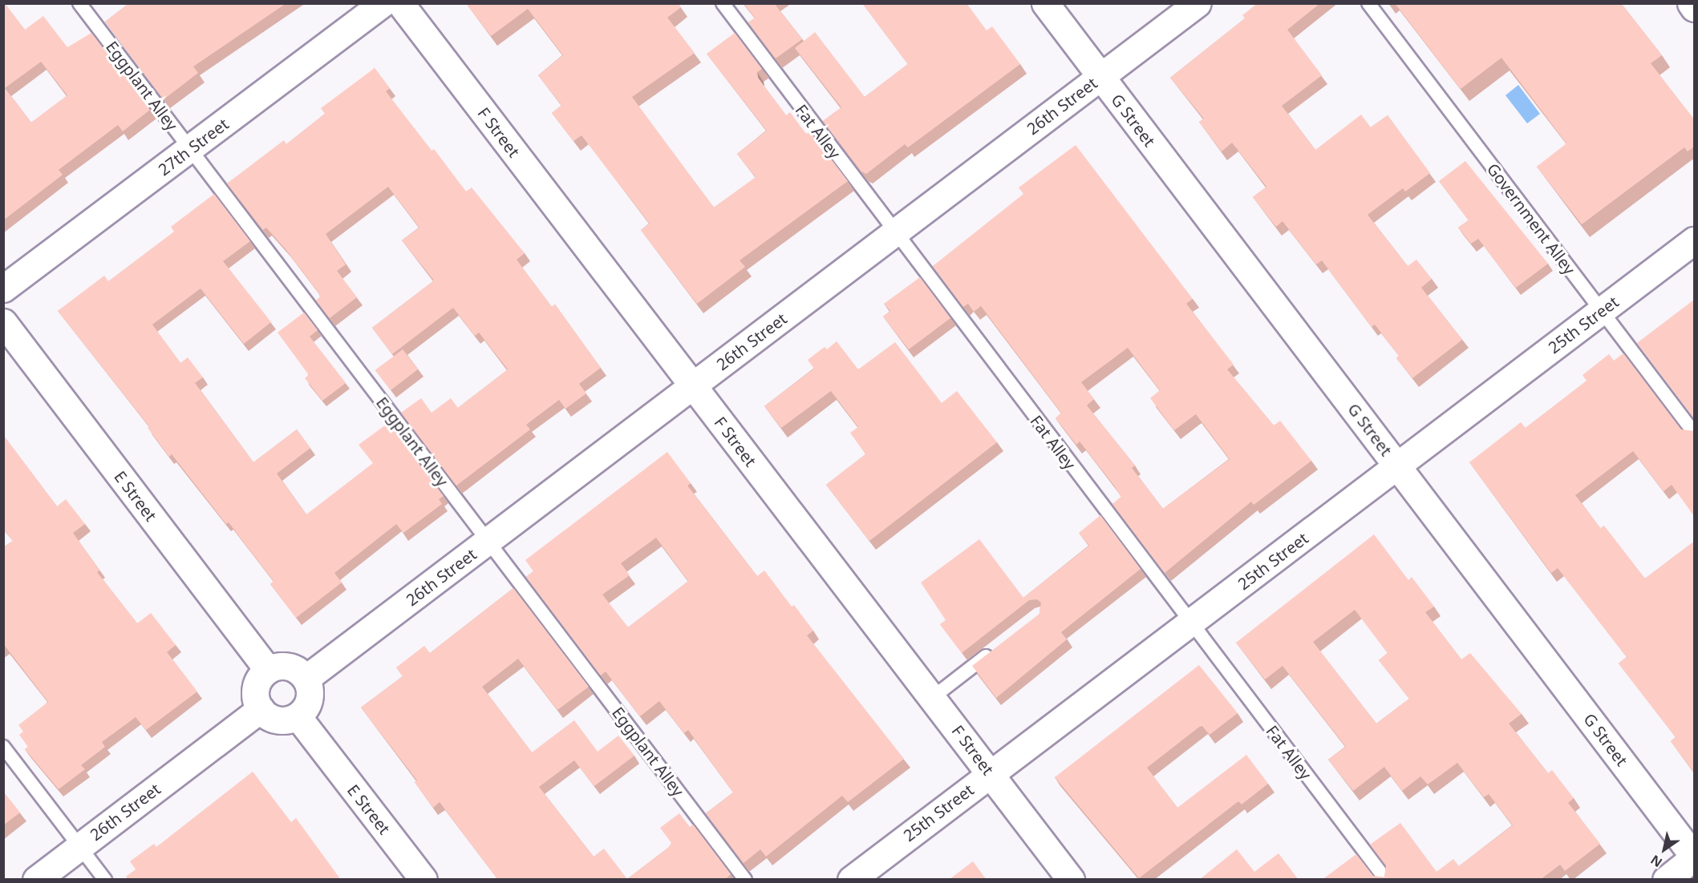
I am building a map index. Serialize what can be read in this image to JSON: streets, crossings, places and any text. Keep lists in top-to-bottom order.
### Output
{
  "streets": {
    "street": [
      "26th Street",
      "G Street",
      "F Street",
      "27th Street",
      "25th Street",
      "E Street"
    ],
    "lane": ["Eggplant Alley", "Fat Alley", "Government Alley"]
  },
  "crossings": [
    ["Eggplant Alley", "26th Street"],
    ["Eggplant Alley", "27th Street"],
    ["26th Street", "G Street"],
    ["26th Street", "Fat Alley"],
    ["26th Street", "F Street"],
    ["26th Street", "E Street"],
    ["G Street", "25th Street"],
    ["Fat Alley", "25th Street"],
    ["F Street", "25th Street"],
    ["Government Alley", "25th Street"]
  ],
  "north": "bottom left"
}
